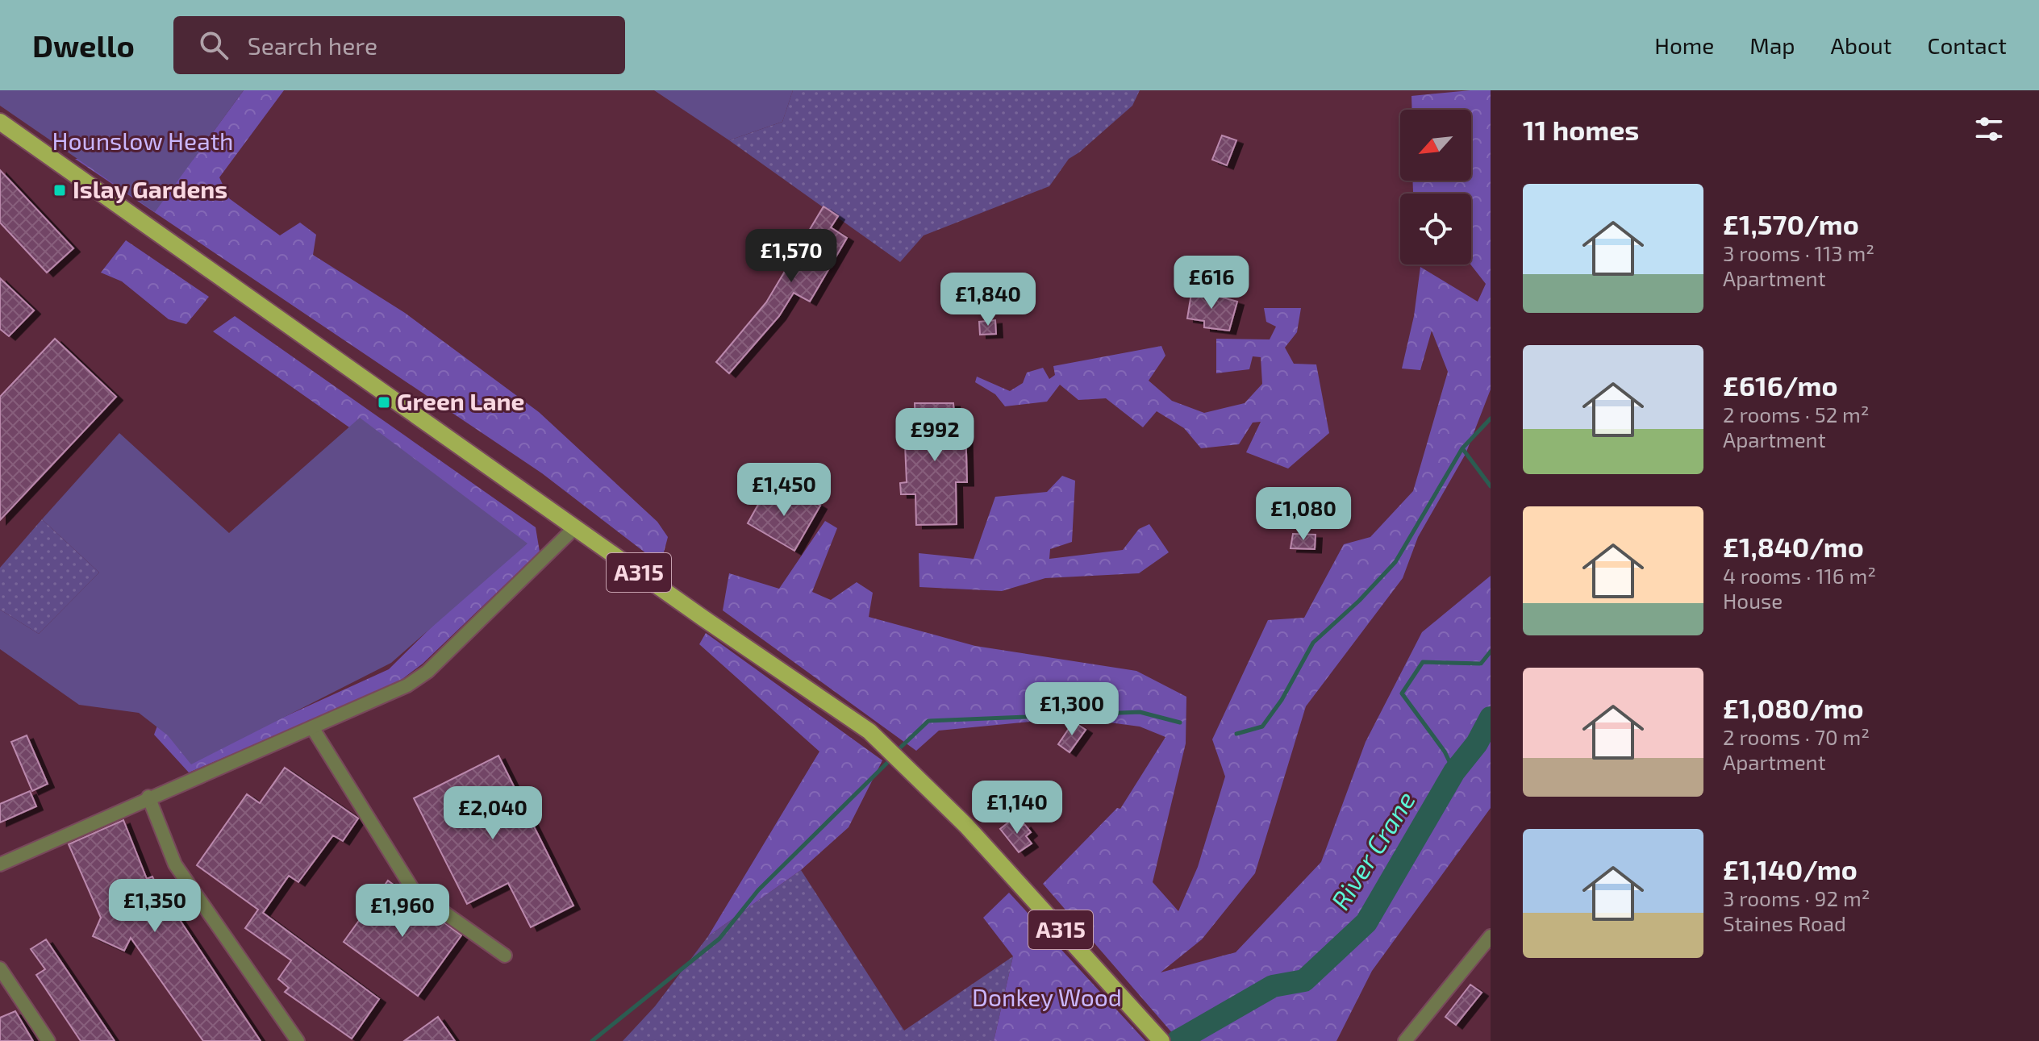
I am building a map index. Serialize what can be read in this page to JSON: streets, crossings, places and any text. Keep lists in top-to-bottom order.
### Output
{
  "streets": {
    "main road": ["A315"]
  },
  "water": ["River Crane"],
  "parks": ["Hounslow Heath", "Donkey Wood"],
  "places": {
    "transit": ["Islay Gardens", "Green Lane"]
  },
  "north": "bottom left",
  "page": {
    "header": "Dwello",
    "search": "Search here",
    "nav": [
      "Home",
      "Map",
      "About",
      "Contact"
    ],
    "heading": "11 homes",
    "list": [
      {
        "name": "£1,570/mo",
        "note": "3 rooms · 113 m² · Apartment"
      },
      {
        "name": "£616/mo",
        "note": "2 rooms · 52 m² · Apartment"
      },
      {
        "name": "£1,840/mo",
        "note": "4 rooms · 116 m² · House"
      },
      {
        "name": "£1,080/mo",
        "note": "2 rooms · 70 m² · Apartment"
      },
      {
        "name": "£1,140/mo",
        "note": "3 rooms · 92 m² · Staines Road"
      }
    ],
    "price": [
      "£1,570",
      "£616",
      "£1,840",
      "£992",
      "£1,450",
      "£1,080",
      "£1,300",
      "£1,140",
      "£2,040",
      "£1,350",
      "£1,960"
    ]
  }
}
